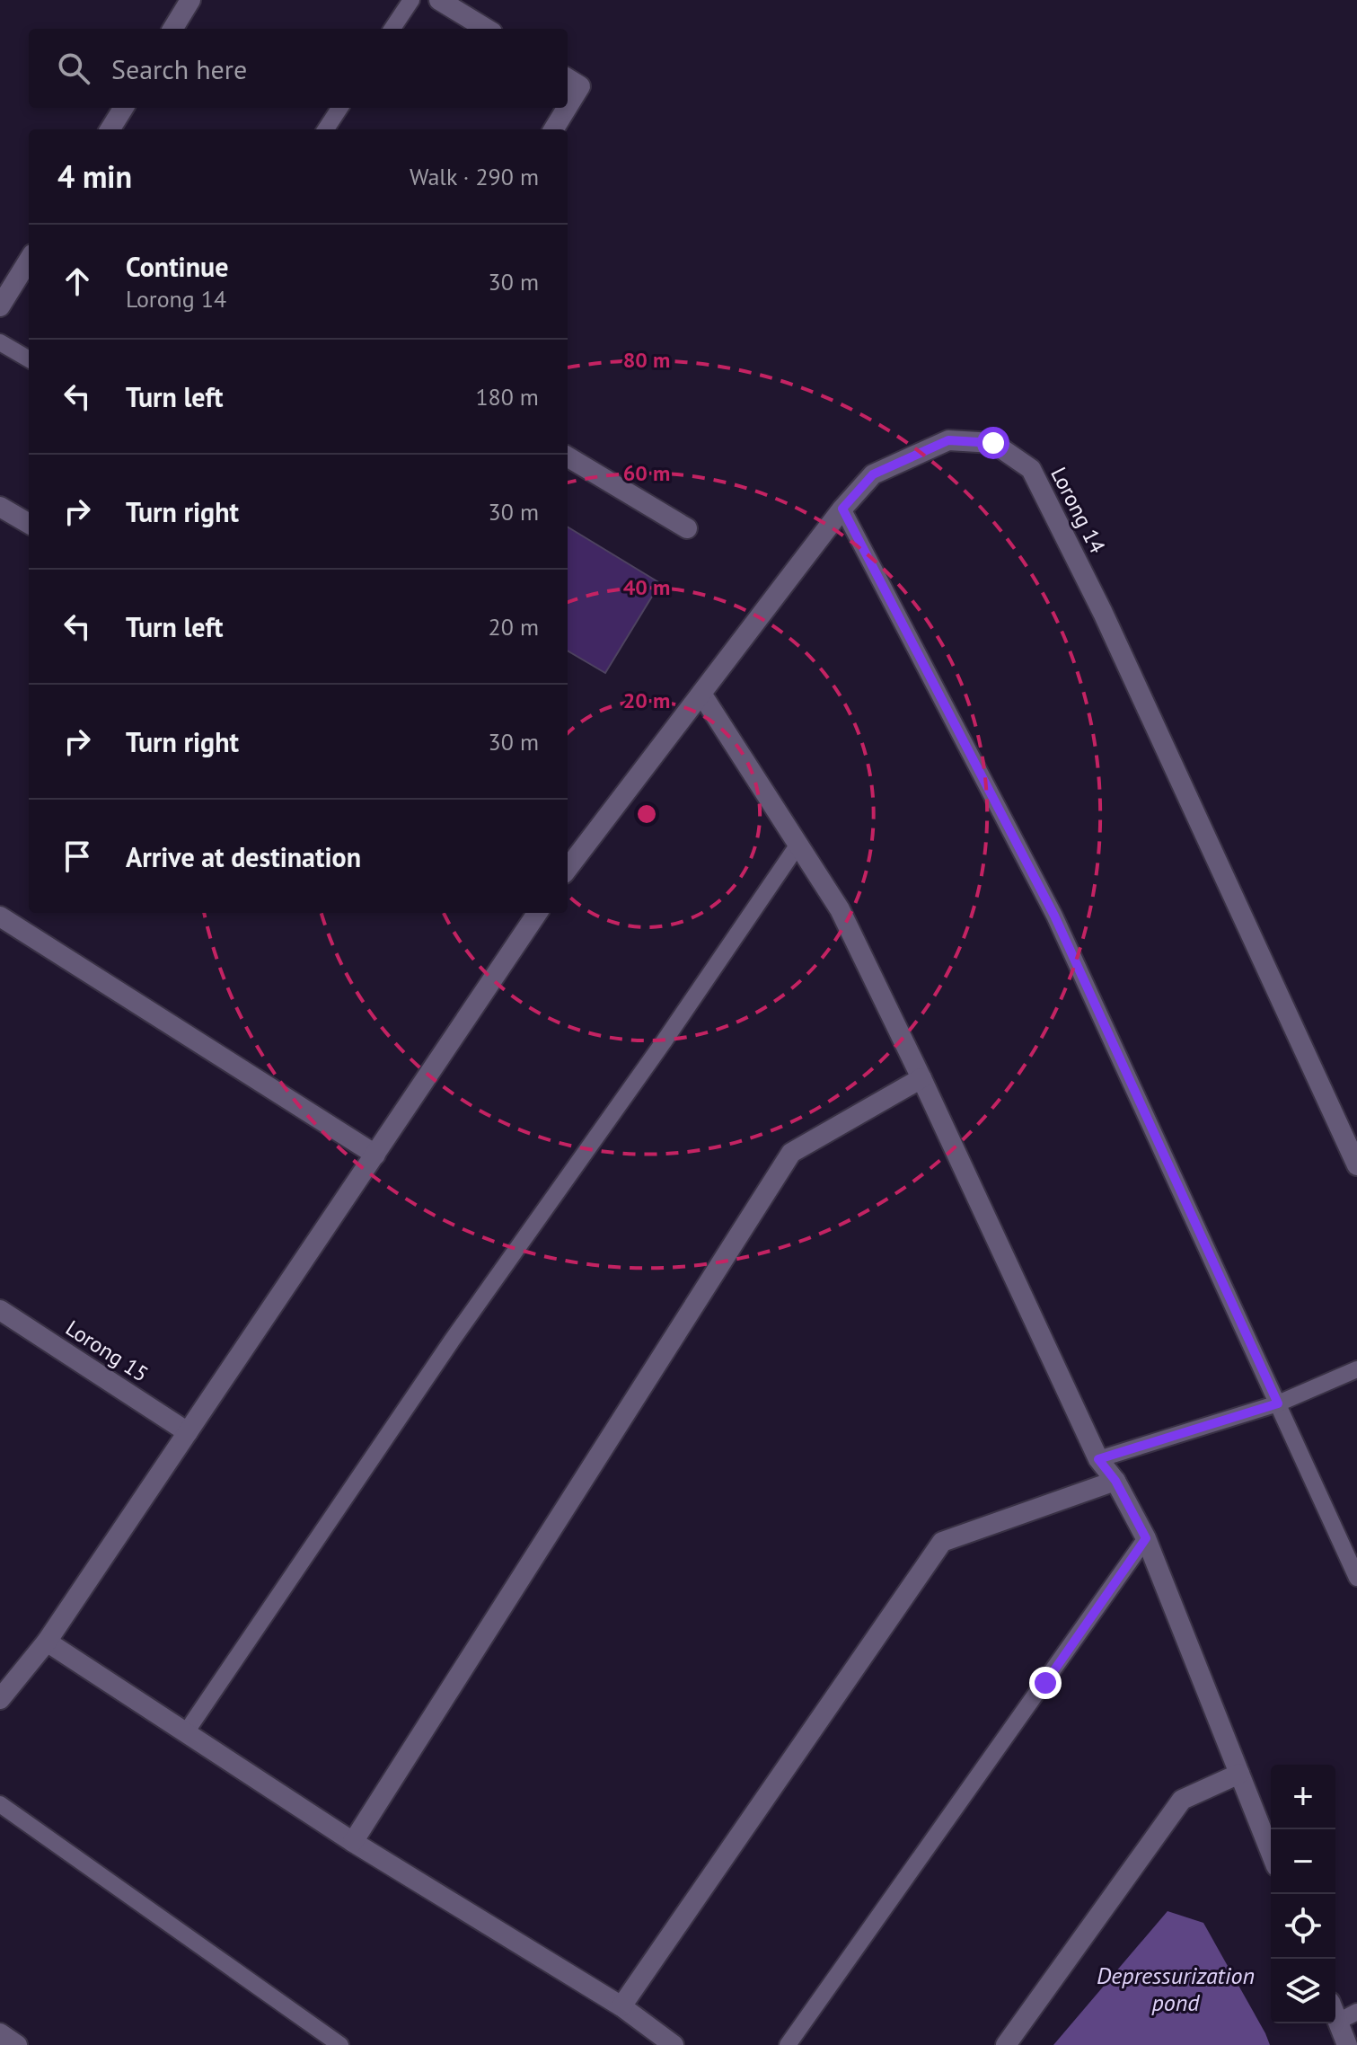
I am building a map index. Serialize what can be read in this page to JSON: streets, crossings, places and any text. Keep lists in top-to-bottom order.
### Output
{
  "streets": {
    "street": ["Lorong 14", "Lorong 15"]
  },
  "water": ["Depressurization pond"],
  "page": {
    "search": "Search here",
    "heading": ["4 min", "Walk · 290 m"],
    "list": [
      ["Continue", "Lorong 14", "30 m"],
      ["Turn left", "180 m"],
      ["Turn right", "30 m"],
      ["Turn left", "20 m"],
      ["Turn right", "30 m"],
      "Arrive at destination"
    ],
    "map_buttons": ["+", "−"]
  },
  "rings": [
    "80 m",
    "60 m",
    "40 m",
    "20 m"
  ]
}
